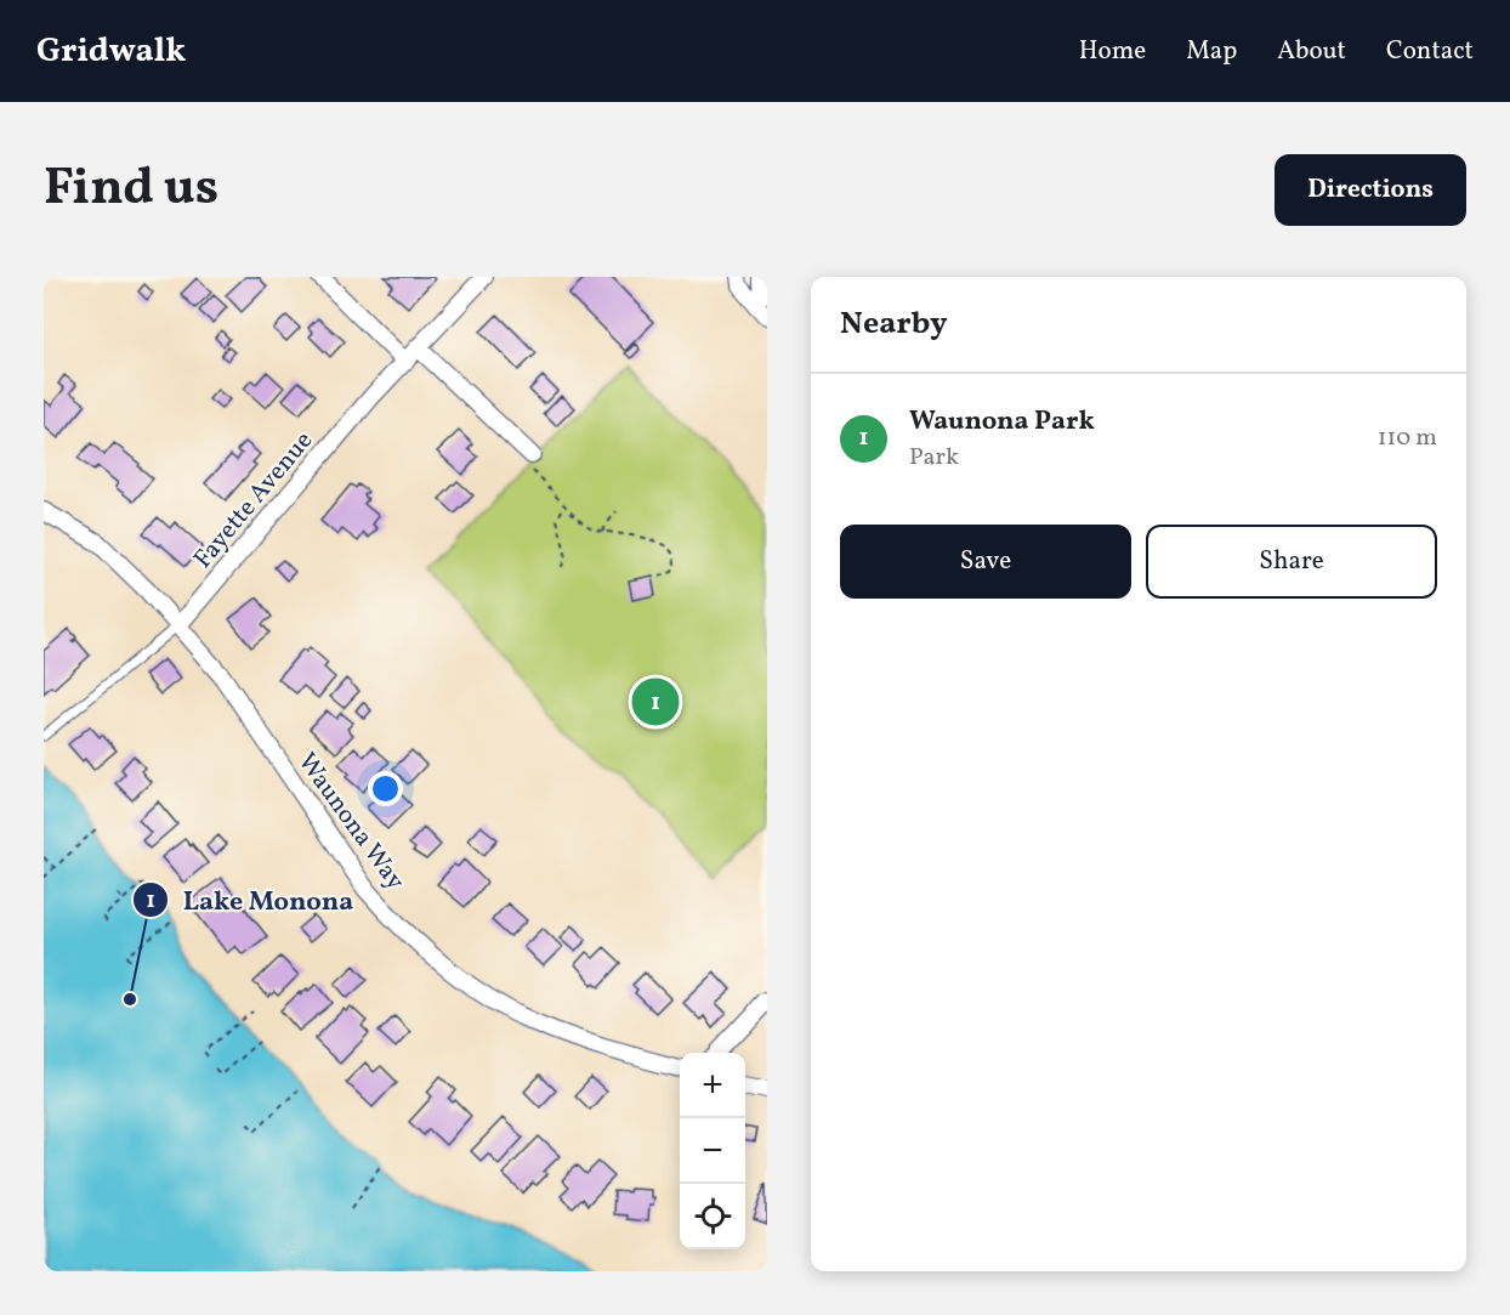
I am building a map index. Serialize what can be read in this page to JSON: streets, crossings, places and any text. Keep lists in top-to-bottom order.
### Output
{
  "streets": {
    "street": ["Fayette Avenue", "Waunona Way"]
  },
  "crossings": [
    ["Fayette Avenue", "Waunona Way"]
  ],
  "places": ["Lake Monona"],
  "page": {
    "header": "Gridwalk",
    "nav": [
      "Home",
      "Map",
      "About",
      "Contact"
    ],
    "title": "Find us",
    "buttons": [
      "Directions",
      ["Save", "Share"]
    ],
    "heading": "Nearby",
    "list": [
      {
        "mark": "1",
        "name": "Waunona Park",
        "note": "Park",
        "value": "110 m"
      }
    ],
    "pins": "1",
    "map_buttons": ["+", "−"]
  }
}
